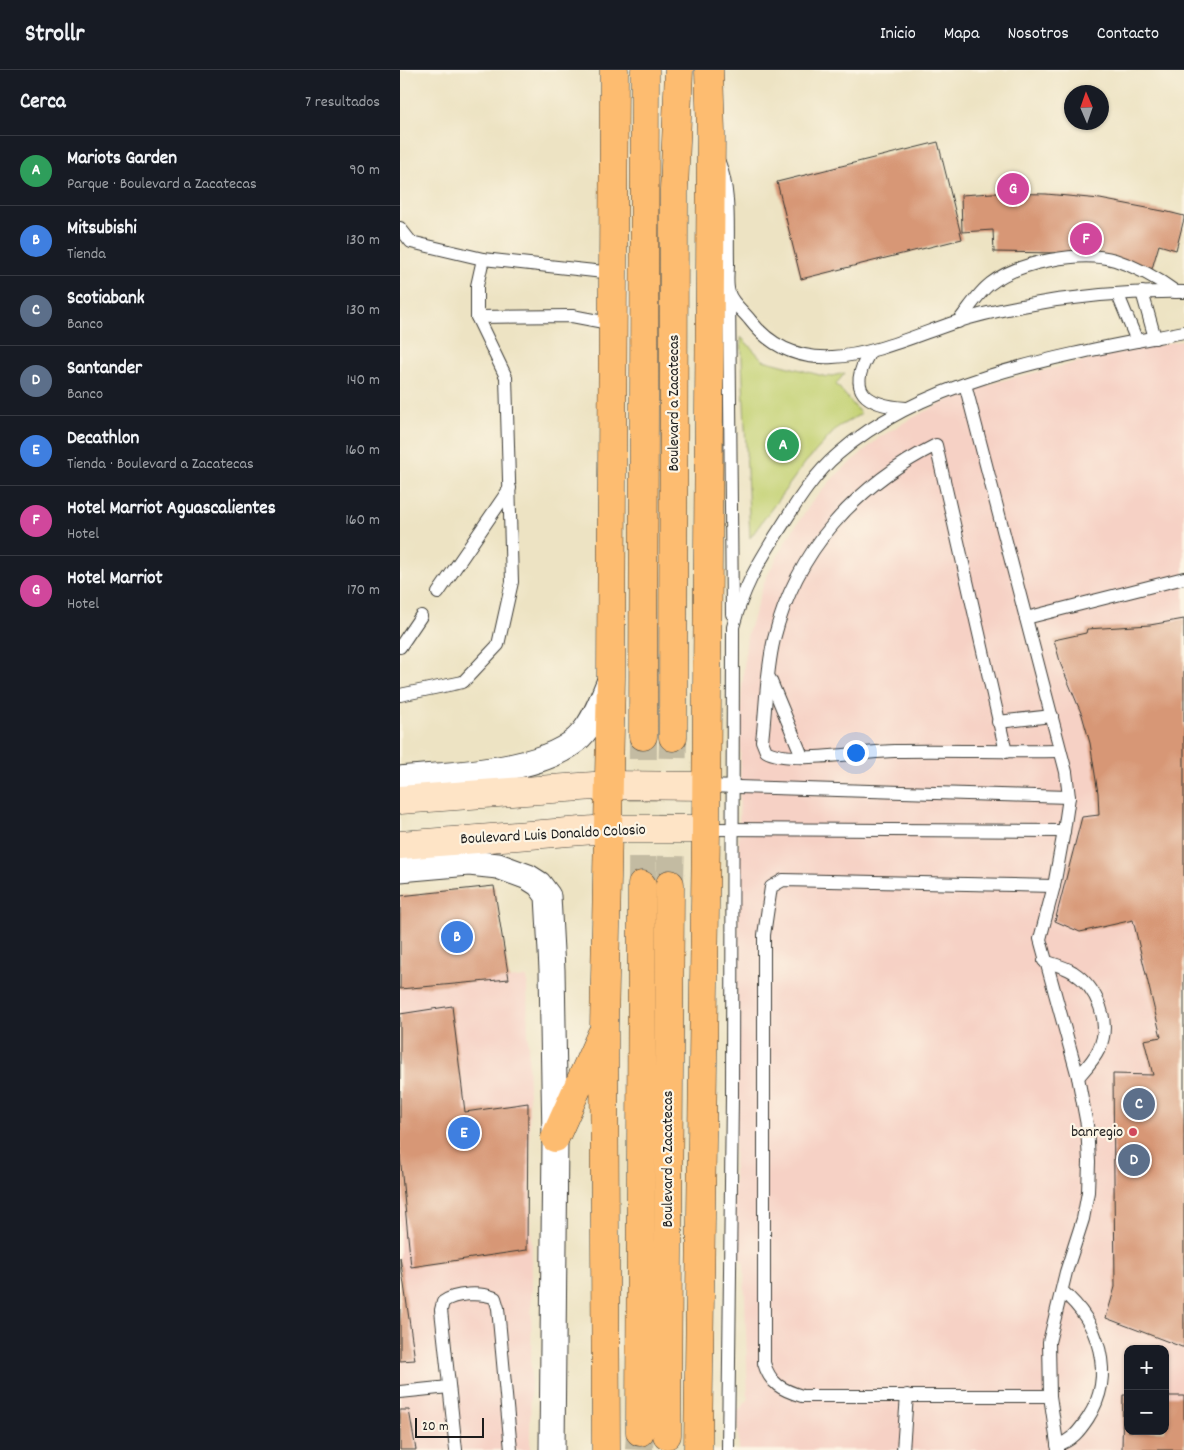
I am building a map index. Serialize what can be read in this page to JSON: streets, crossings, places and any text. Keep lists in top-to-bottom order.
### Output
{
  "streets": {
    "main road": ["Boulevard a Zacatecas", "Boulevard Luis Donaldo Colosio"]
  },
  "places": ["banregio"],
  "scale_bar": "20 m",
  "north": "top",
  "page": {
    "header": "Strollr",
    "nav": [
      "Inicio",
      "Mapa",
      "Nosotros",
      "Contacto"
    ],
    "heading": ["Cerca", "7 resultados"],
    "list": [
      {
        "mark": "A",
        "name": "Mariots Garden",
        "note": "Parque · Boulevard a Zacatecas",
        "value": "90 m"
      },
      {
        "mark": "B",
        "name": "Mitsubishi",
        "note": "Tienda",
        "value": "130 m"
      },
      {
        "mark": "C",
        "name": "Scotiabank",
        "note": "Banco",
        "value": "130 m"
      },
      {
        "mark": "D",
        "name": "Santander",
        "note": "Banco",
        "value": "140 m"
      },
      {
        "mark": "E",
        "name": "Decathlon",
        "note": "Tienda · Boulevard a Zacatecas",
        "value": "160 m"
      },
      {
        "mark": "F",
        "name": "Hotel Marriot Aguascalientes",
        "note": "Hotel",
        "value": "160 m"
      },
      {
        "mark": "G",
        "name": "Hotel Marriot",
        "note": "Hotel",
        "value": "170 m"
      }
    ],
    "pins": [
      "G",
      "F",
      "A",
      "B",
      "C",
      "E",
      "D"
    ],
    "map_buttons": ["+", "−"],
    "scale": "20 m"
  }
}
